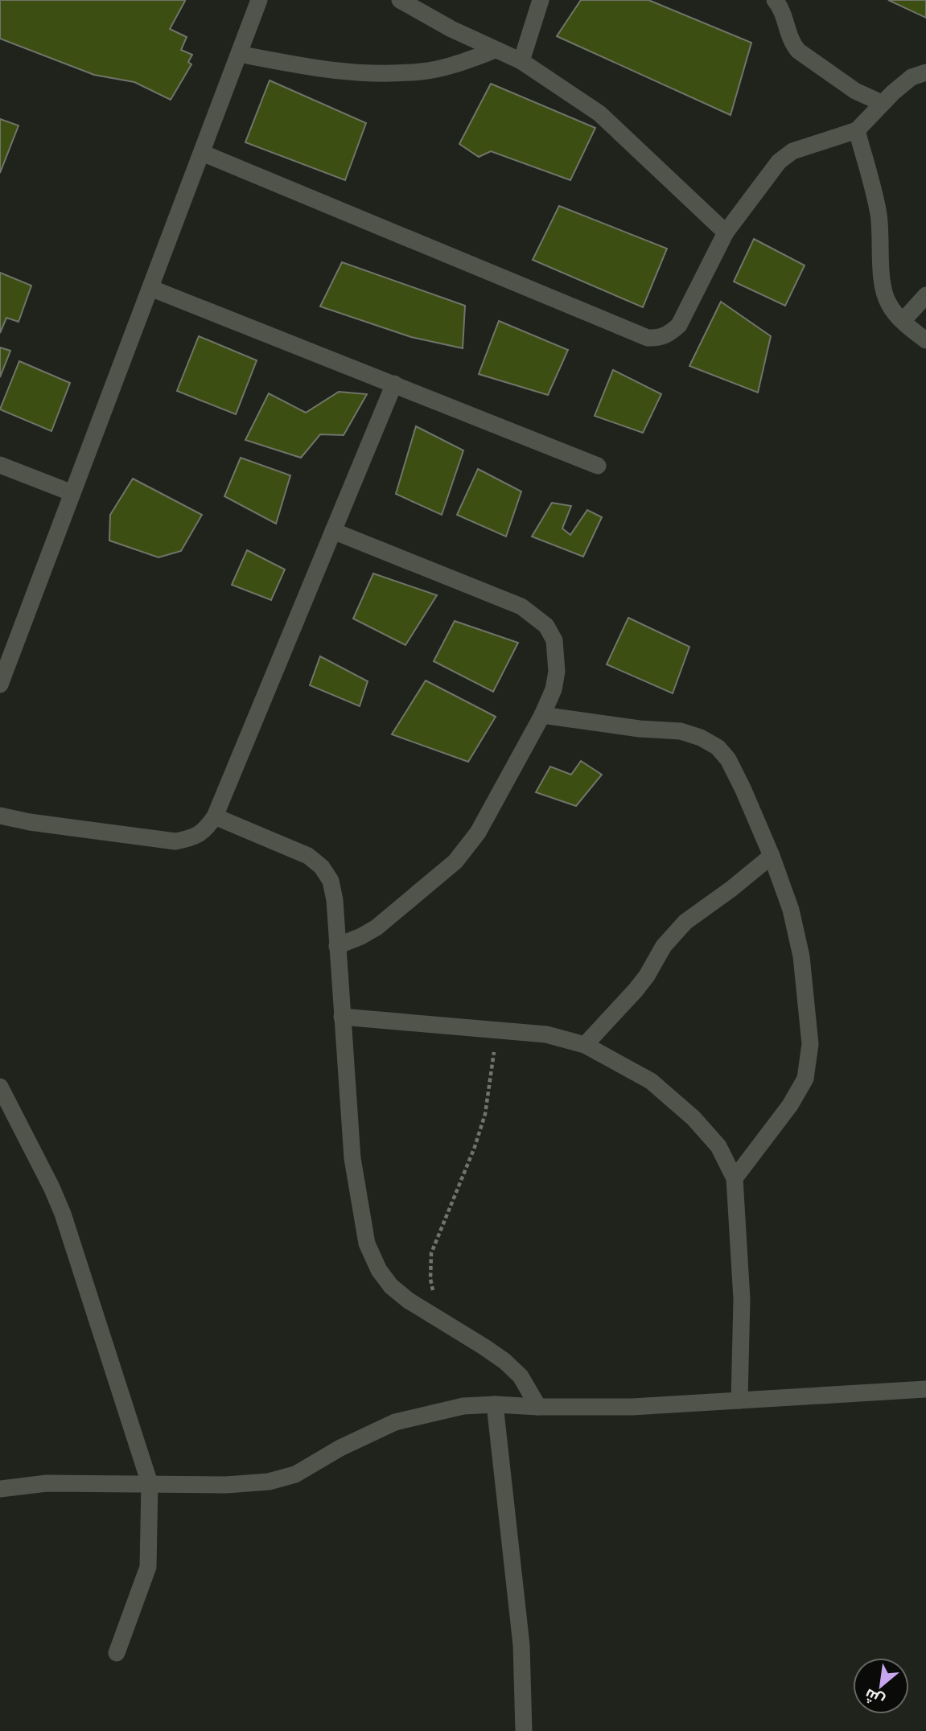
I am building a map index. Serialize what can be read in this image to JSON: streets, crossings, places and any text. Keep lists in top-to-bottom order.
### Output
{
  "north": "bottom left"
}
